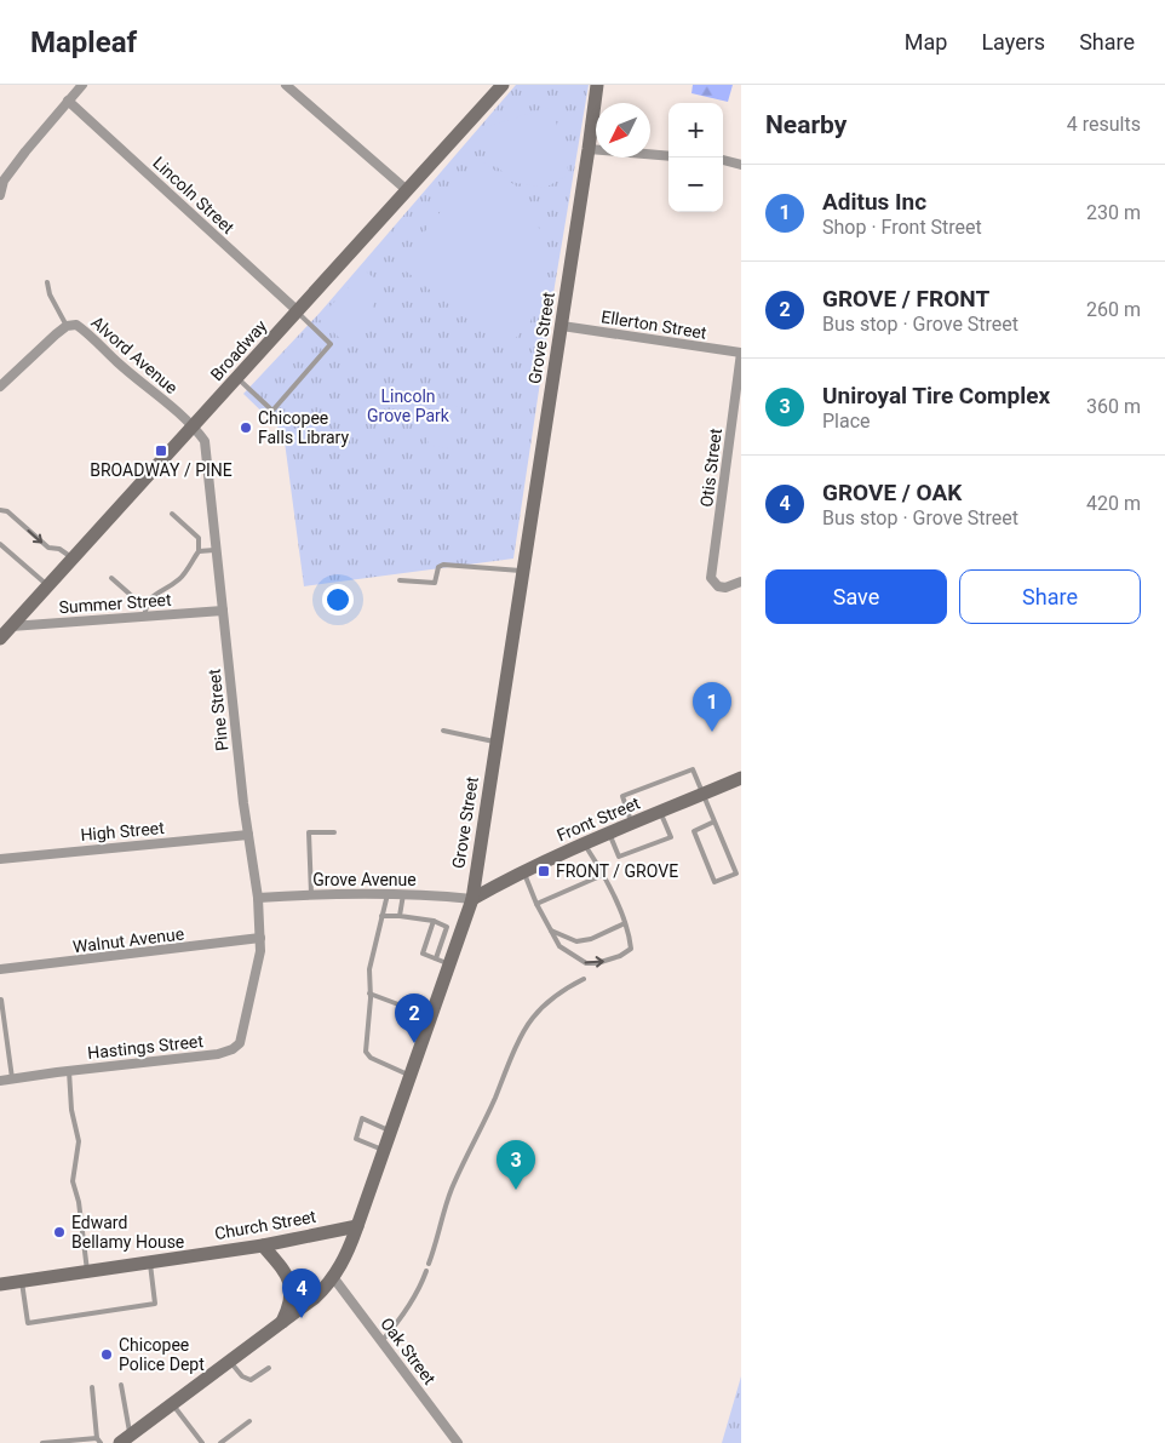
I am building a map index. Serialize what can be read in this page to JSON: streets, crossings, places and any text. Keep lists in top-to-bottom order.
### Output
{
  "streets": {
    "main road": [
      "Grove Street",
      "Broadway",
      "Front Street",
      "Church Street"
    ],
    "street": [
      "Lincoln Street",
      "Ellerton Street",
      "Alvord Avenue",
      "Otis Street",
      "Summer Street",
      "Pine Street",
      "High Street",
      "Grove Avenue",
      "Walnut Avenue",
      "Hastings Street",
      "Oak Street"
    ]
  },
  "crossings": [
    ["Lincoln Street", "Broadway"],
    ["Ellerton Street", "Grove Street"],
    ["Ellerton Street", "Otis Street"],
    ["Grove Street", "Front Street"],
    ["Grove Street", "Grove Avenue"],
    ["Grove Street", "Church Street"],
    ["Grove Street", "Oak Street"],
    ["Broadway", "Alvord Avenue"],
    ["Broadway", "Summer Street"],
    ["Broadway", "Pine Street"],
    ["Alvord Avenue", "Pine Street"],
    ["Summer Street", "Pine Street"],
    ["Pine Street", "High Street"],
    ["Pine Street", "Grove Avenue"],
    ["Pine Street", "Walnut Avenue"],
    ["Pine Street", "Hastings Street"],
    ["Front Street", "Grove Avenue"]
  ],
  "parks": ["Lincoln Grove Park"],
  "places": {
    "other": ["Chicopee Falls Library", "Edward Bellamy House", "Chicopee Police Dept"],
    "transit": ["BROADWAY / PINE", "FRONT / GROVE"]
  },
  "north": "bottom left",
  "page": {
    "header": "Mapleaf",
    "nav": ["Map", "Layers", "Share"],
    "heading": ["Nearby", "4 results"],
    "map_buttons": ["+", "−"],
    "list": [
      {
        "mark": "1",
        "name": "Aditus Inc",
        "note": "Shop · Front Street",
        "value": "230 m"
      },
      {
        "mark": "2",
        "name": "GROVE / FRONT",
        "note": "Bus stop · Grove Street",
        "value": "260 m"
      },
      {
        "mark": "3",
        "name": "Uniroyal Tire Complex",
        "note": "Place",
        "value": "360 m"
      },
      {
        "mark": "4",
        "name": "GROVE / OAK",
        "note": "Bus stop · Grove Street",
        "value": "420 m"
      }
    ],
    "buttons": ["Save", "Share"],
    "pins": [
      "1",
      "2",
      "3",
      "4"
    ]
  }
}
